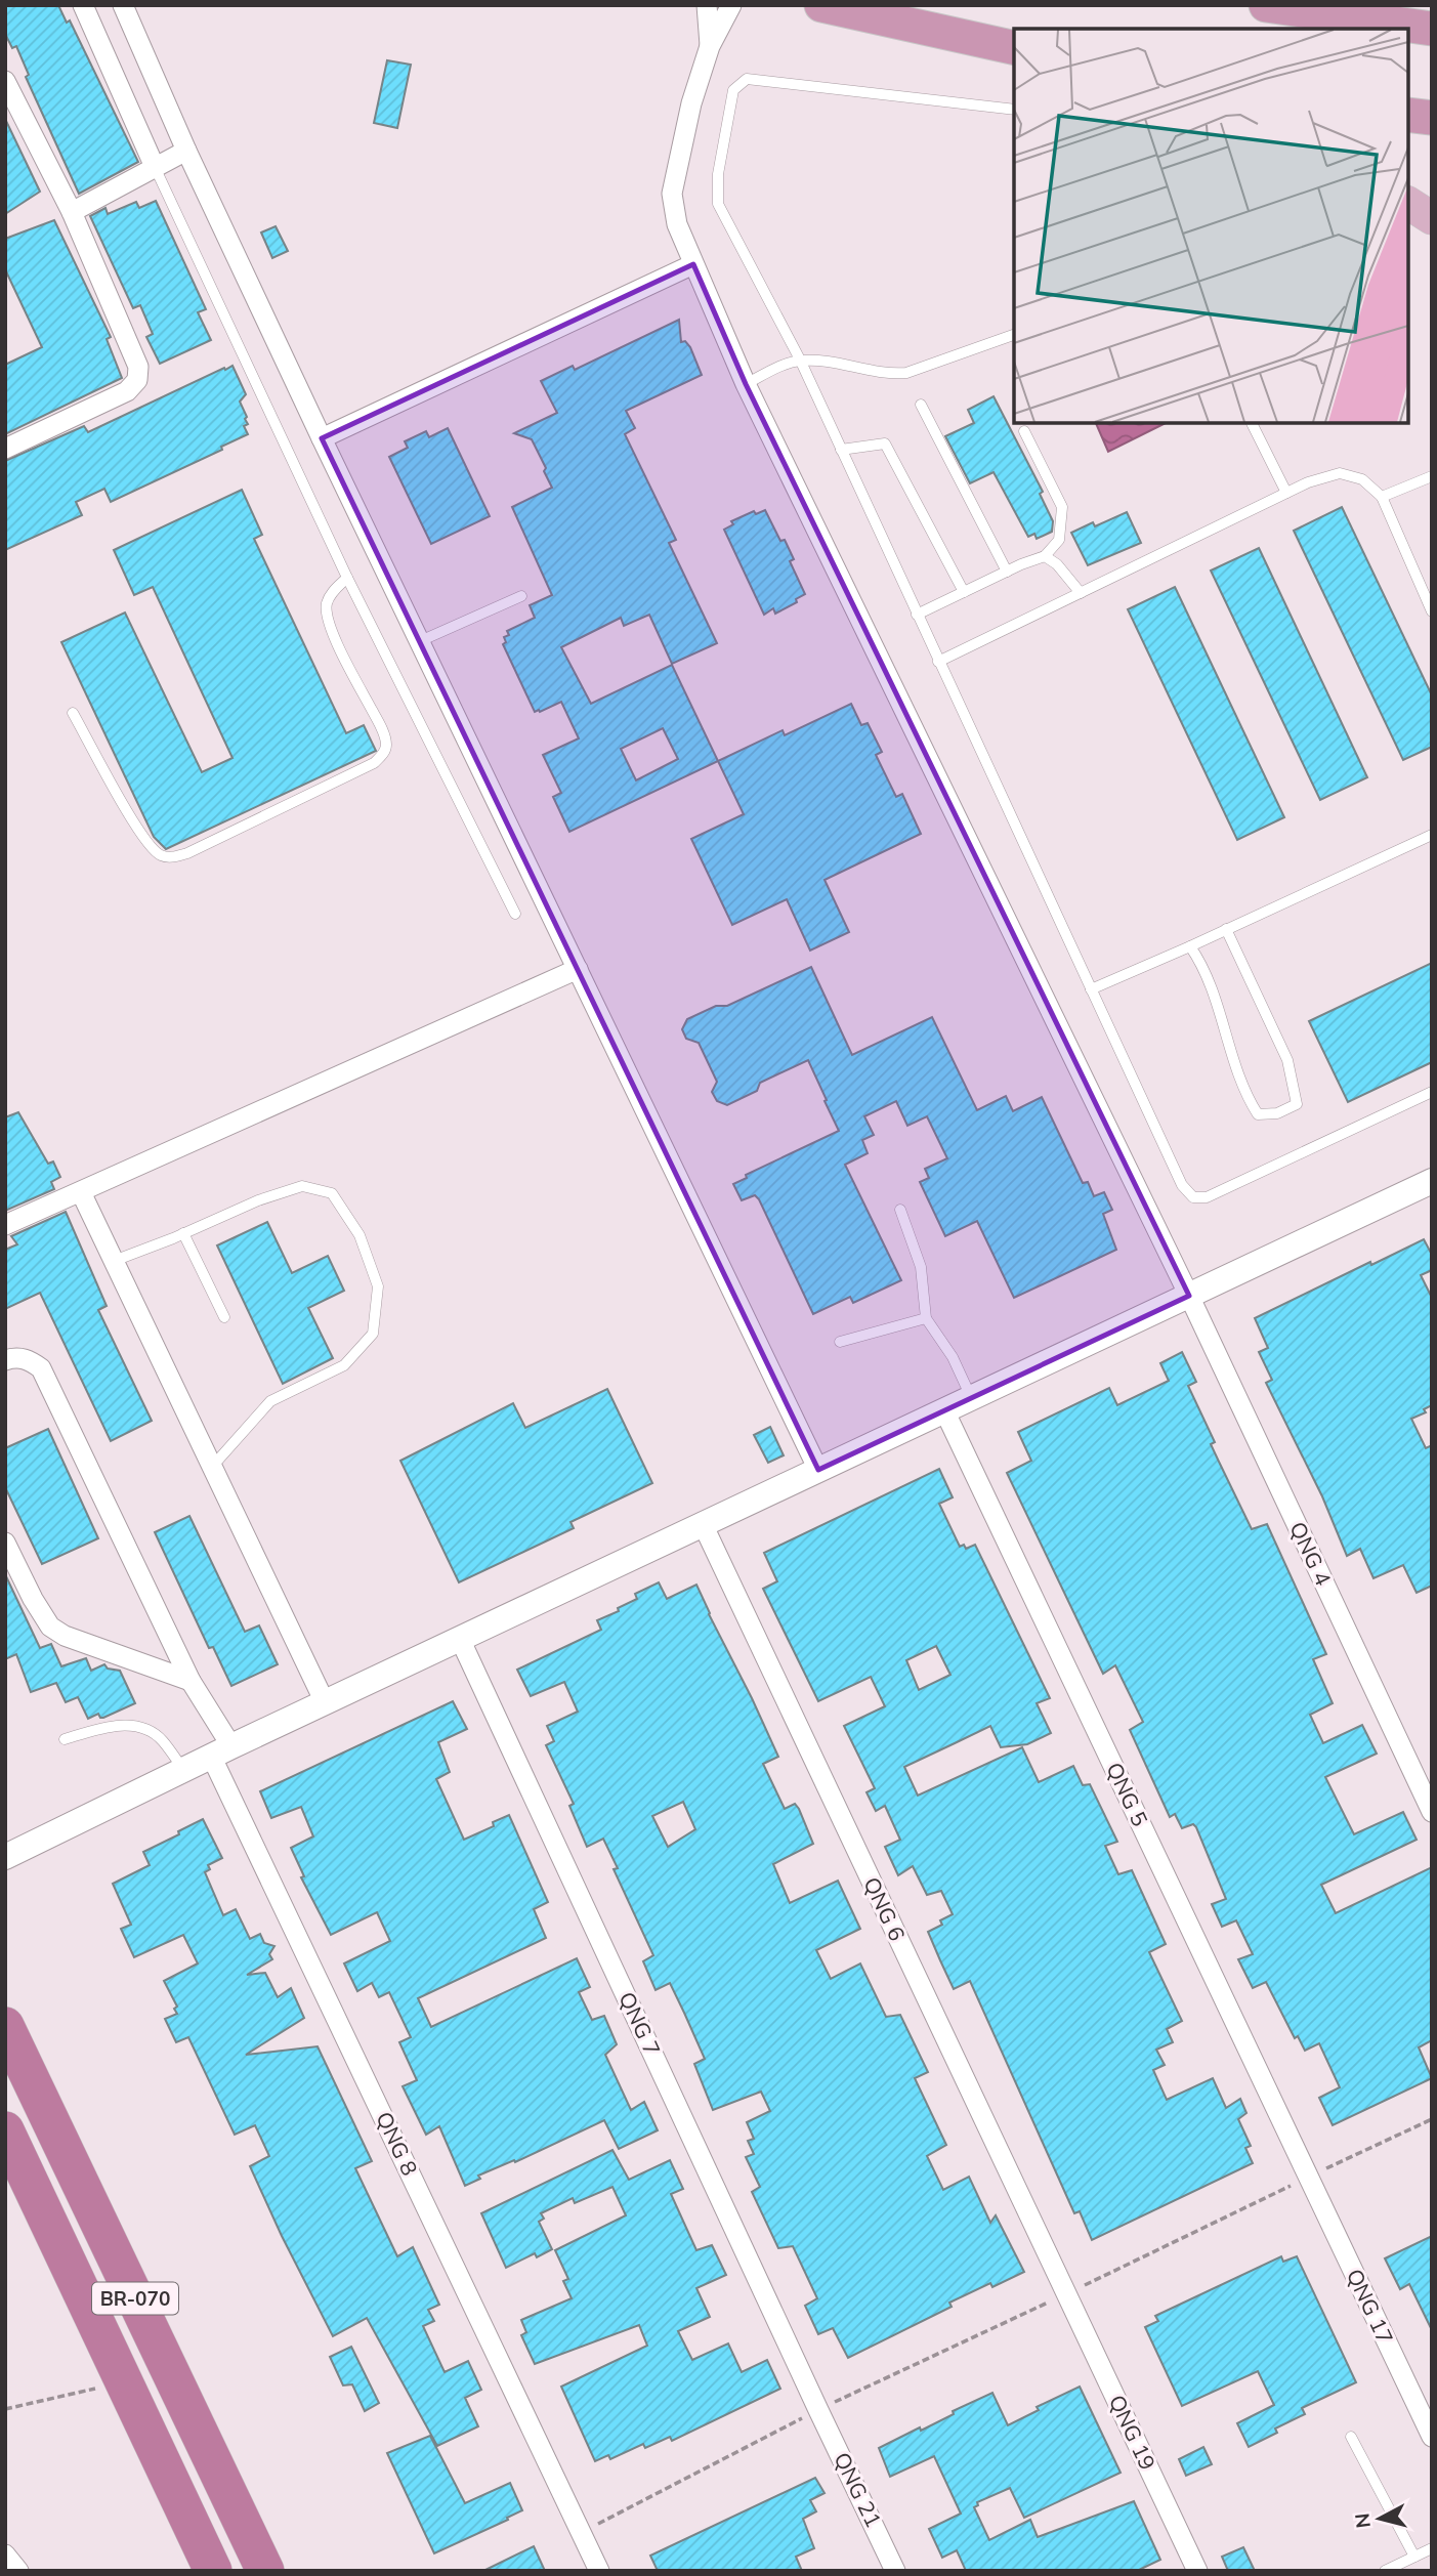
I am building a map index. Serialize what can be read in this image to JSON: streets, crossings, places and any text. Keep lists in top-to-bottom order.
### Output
{
  "streets": {
    "highway": ["BR-070"],
    "street": [
      "QNG 4",
      "QNG 5",
      "QNG 6",
      "QNG 7",
      "QNG 8",
      "QNG 17",
      "QNG 19",
      "QNG 21"
    ]
  },
  "crossings": [
    ["QNG 5", "QNG 17"],
    ["QNG 6", "QNG 19"],
    ["QNG 7", "QNG 21"]
  ],
  "north": "left"
}
